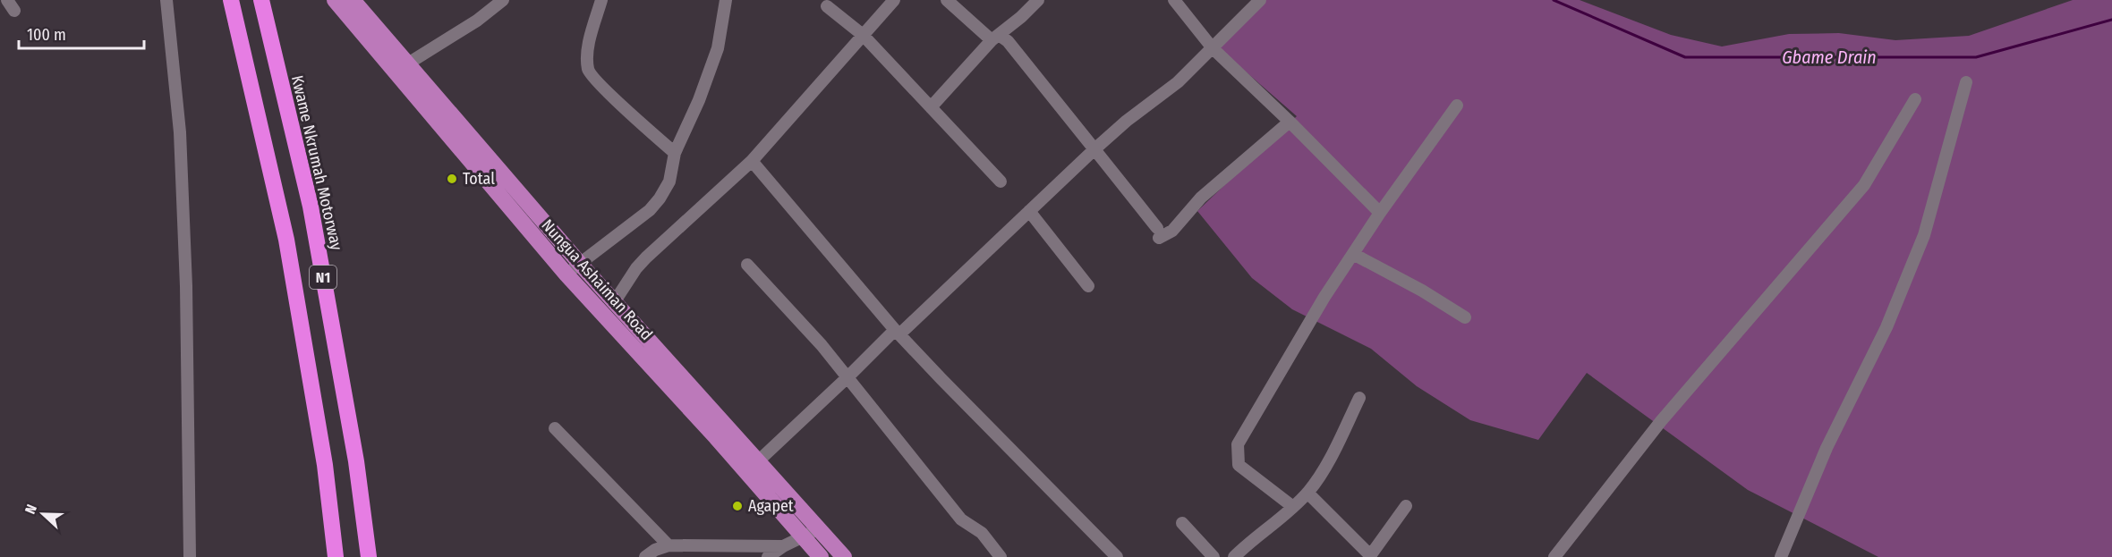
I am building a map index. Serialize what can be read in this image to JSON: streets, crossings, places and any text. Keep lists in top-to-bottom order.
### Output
{
  "streets": {
    "highway": ["Kwame Nkrumah Motorway", "N1"],
    "main road": ["Nungua Ashaiman Road"]
  },
  "water": ["Gbame Drain"],
  "places": ["Total", "Agapet"],
  "scale_bar": "100 m",
  "north": "left"
}
